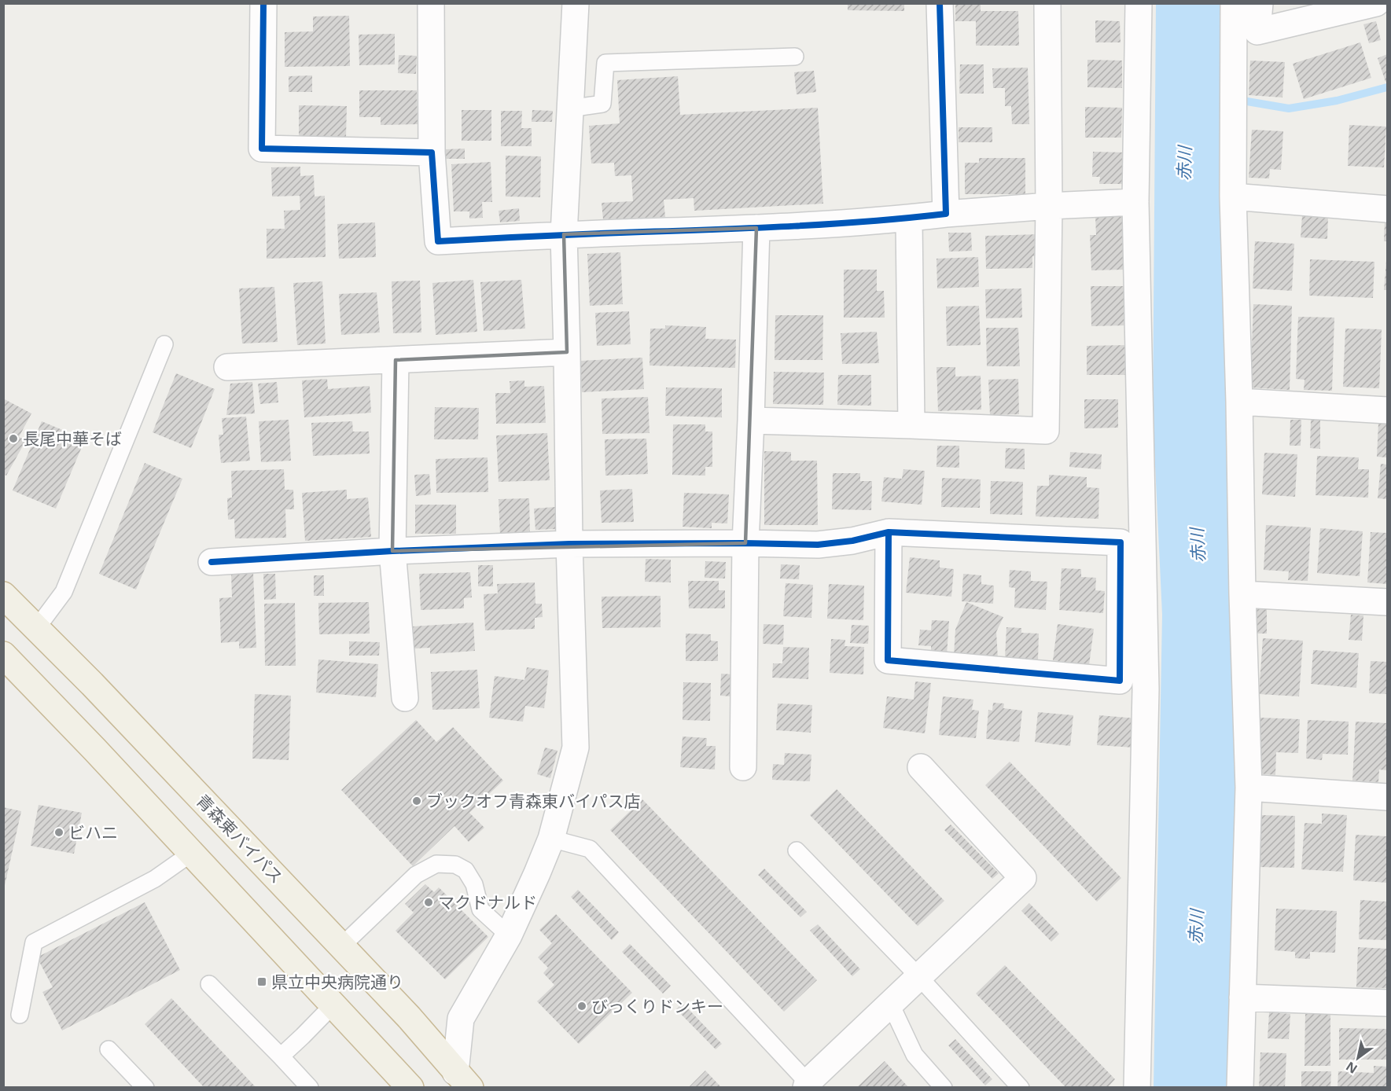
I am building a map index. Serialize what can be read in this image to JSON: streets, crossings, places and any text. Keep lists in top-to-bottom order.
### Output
{
  "streets": {
    "highway": ["青森東バイパス"]
  },
  "water": ["赤川"],
  "places": {
    "other": [
      "長尾中華そば",
      "ブックオフ青森東バイパス店",
      "ビハニ",
      "マクドナルド",
      "びっくりドンキー"
    ],
    "transit": ["県立中央病院通り"]
  },
  "north": "bottom left"
}
